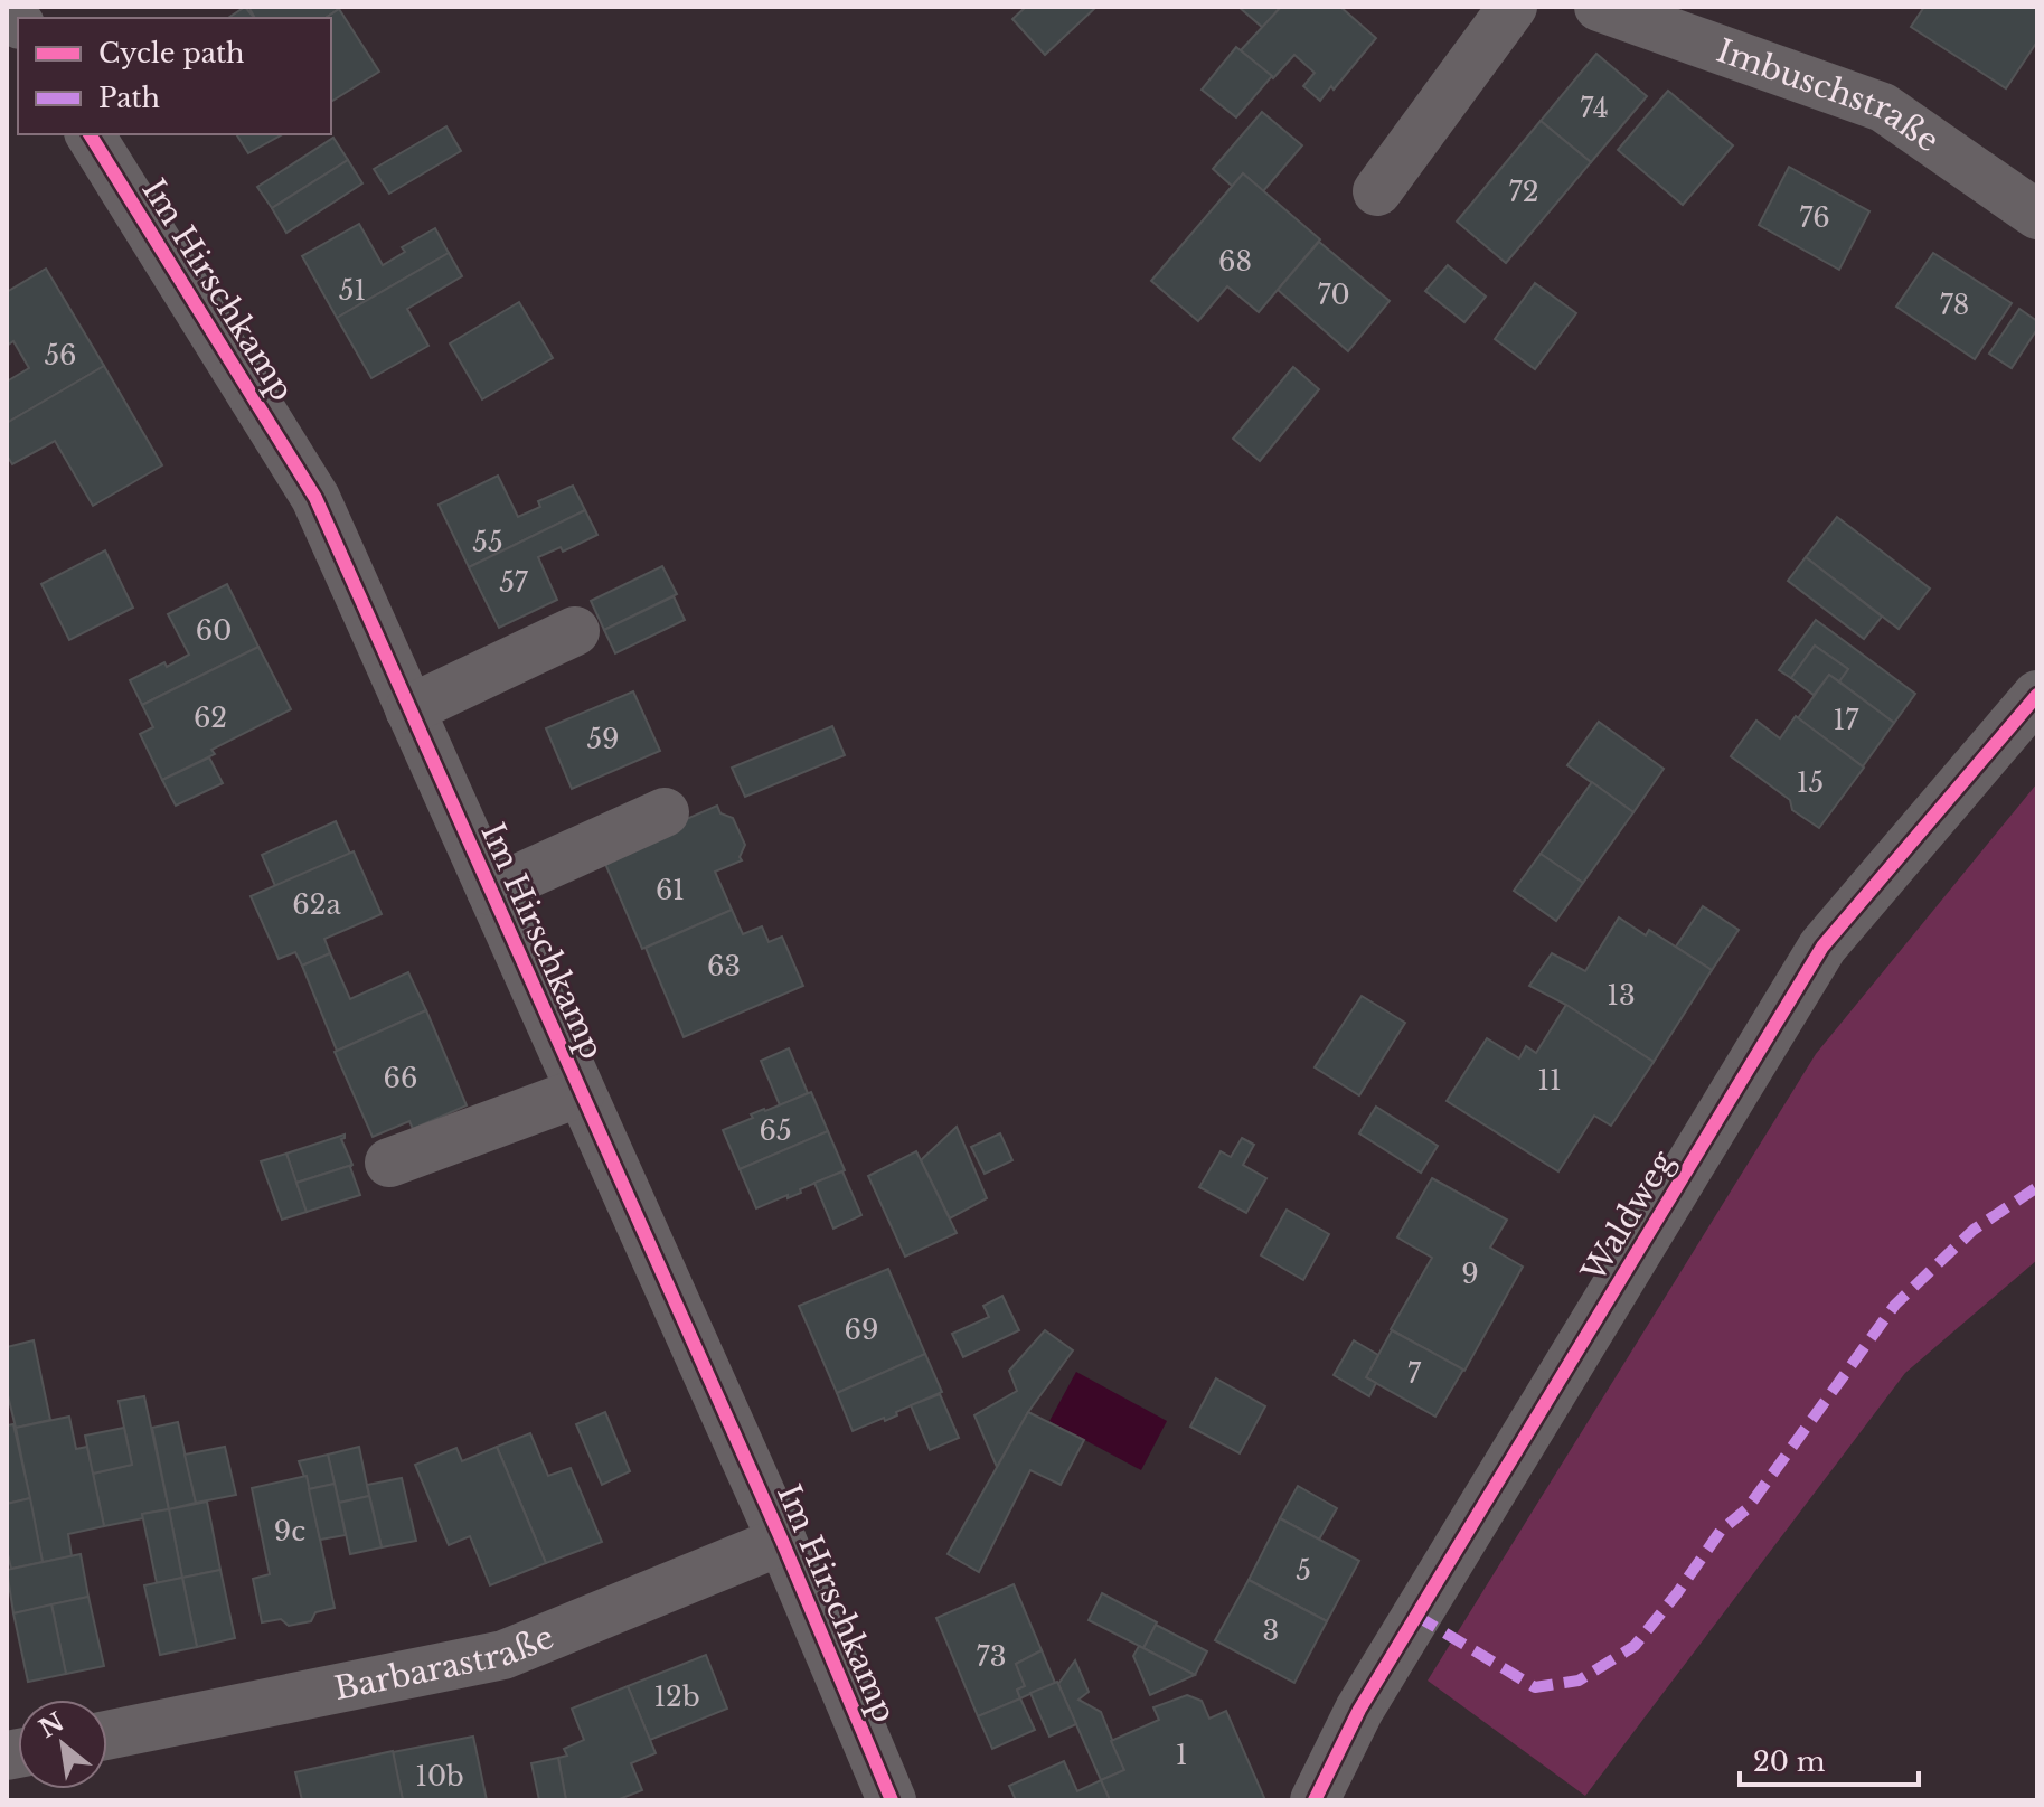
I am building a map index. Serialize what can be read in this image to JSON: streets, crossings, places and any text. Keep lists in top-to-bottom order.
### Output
{
  "streets": {
    "street": [
      "Imbuschstraße",
      "Im Hirschkamp",
      "Waldweg",
      "Barbarastraße"
    ]
  },
  "crossings": [
    ["Im Hirschkamp", "Barbarastraße"]
  ],
  "house_numbers": [
    "74",
    "72",
    "76",
    "68",
    "51",
    "70",
    "78",
    "56",
    "55",
    "57",
    "60",
    "62",
    "17",
    "59",
    "15",
    "61",
    "62a",
    "63",
    "13",
    "66",
    "11",
    "65",
    "9",
    "69",
    "7",
    "9c",
    "5",
    "3",
    "73",
    "12b",
    "1",
    "10b"
  ],
  "legend": ["Cycle path", "Path"],
  "scale_bar": "20 m",
  "north": "top left"
}
